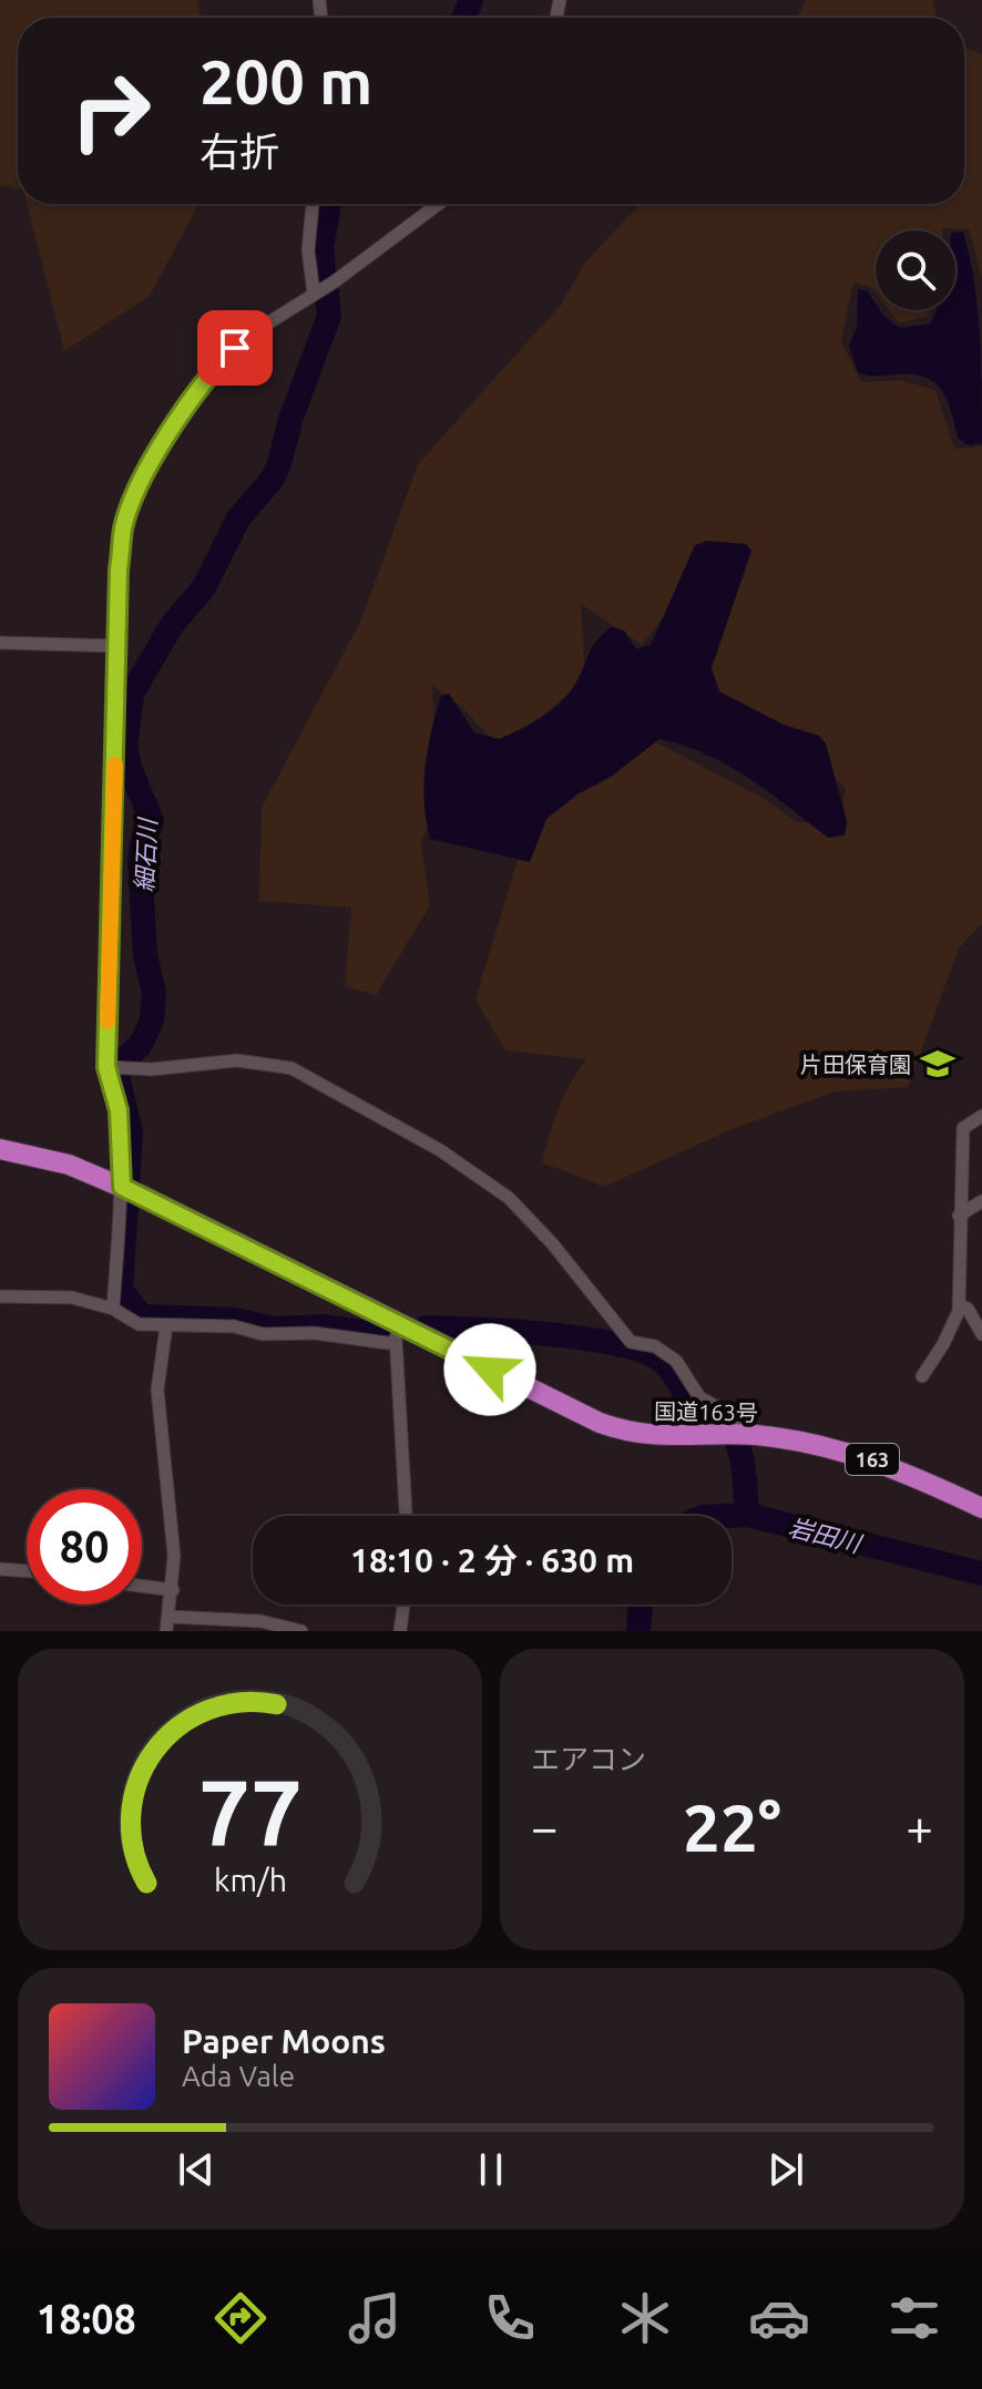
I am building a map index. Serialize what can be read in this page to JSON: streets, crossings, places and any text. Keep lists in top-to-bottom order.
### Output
{
  "streets": {
    "highway": ["国道163号", "163"]
  },
  "water": ["細石川", "岩田川"],
  "places": {
    "school or university": ["片田保育園"]
  },
  "page": {
    "turn": ["200 m", "右折"],
    "limit": "80",
    "trip": "18:10 · 2 分 · 630 m",
    "tile": "エアコン",
    "heat": ["−", "22°", "+"],
    "song": ["Paper Moons", "Ada Vale"],
    "tabs": "18:08",
    "gauge": ["77", "km/h"]
  }
}
